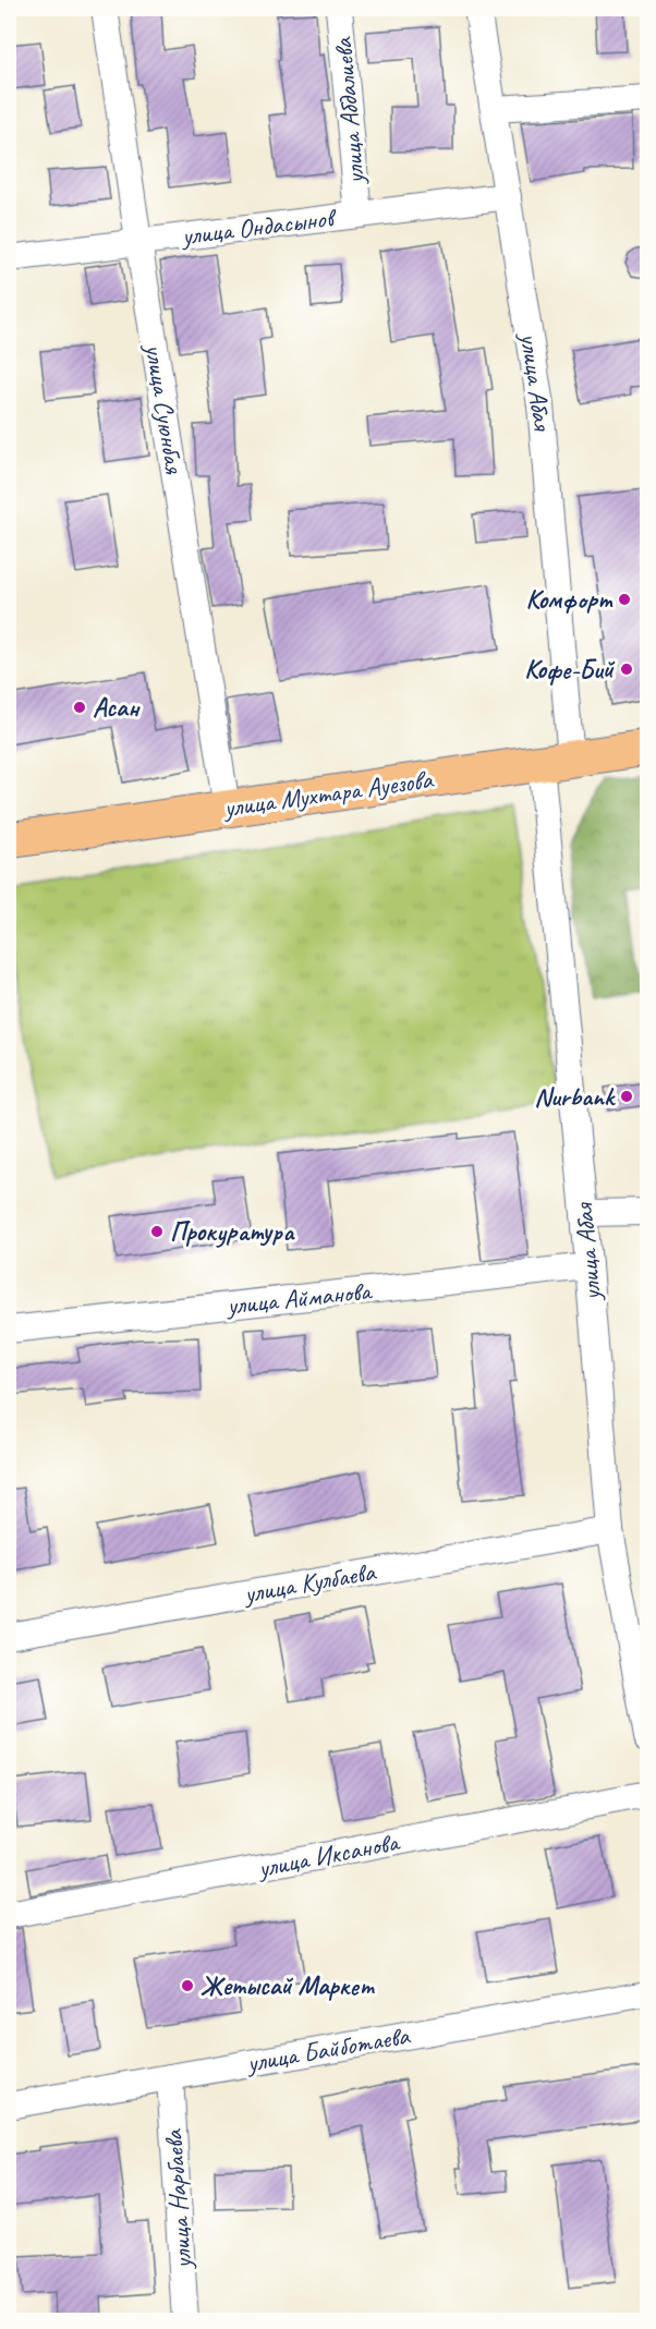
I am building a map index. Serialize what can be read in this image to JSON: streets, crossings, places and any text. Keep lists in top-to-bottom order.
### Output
{
  "streets": {
    "main road": ["улица Мухтара Ауезова"],
    "street": [
      "улица Абдалиева",
      "улица Ондасынов",
      "улица Абая",
      "улица Суюнбая",
      "улица Айманова",
      "улица Кулбаева",
      "улица Иксанова",
      "улица Байботаева",
      "улица Нарбаева"
    ]
  },
  "crossings": [
    ["улица Абдалиева", "улица Ондасынов"],
    ["улица Ондасынов", "улица Абая"],
    ["улица Ондасынов", "улица Суюнбая"],
    ["улица Абая", "улица Мухтара Ауезова"],
    ["улица Абая", "улица Айманова"],
    ["улица Абая", "улица Кулбаева"],
    ["улица Суюнбая", "улица Мухтара Ауезова"],
    ["улица Байботаева", "улица Нарбаева"]
  ],
  "places": [
    "Комфорт",
    "Кофе-Бий",
    "Асан",
    "Nurbank",
    "Прокуратура",
    "Жетысай Маркет"
  ]
}
